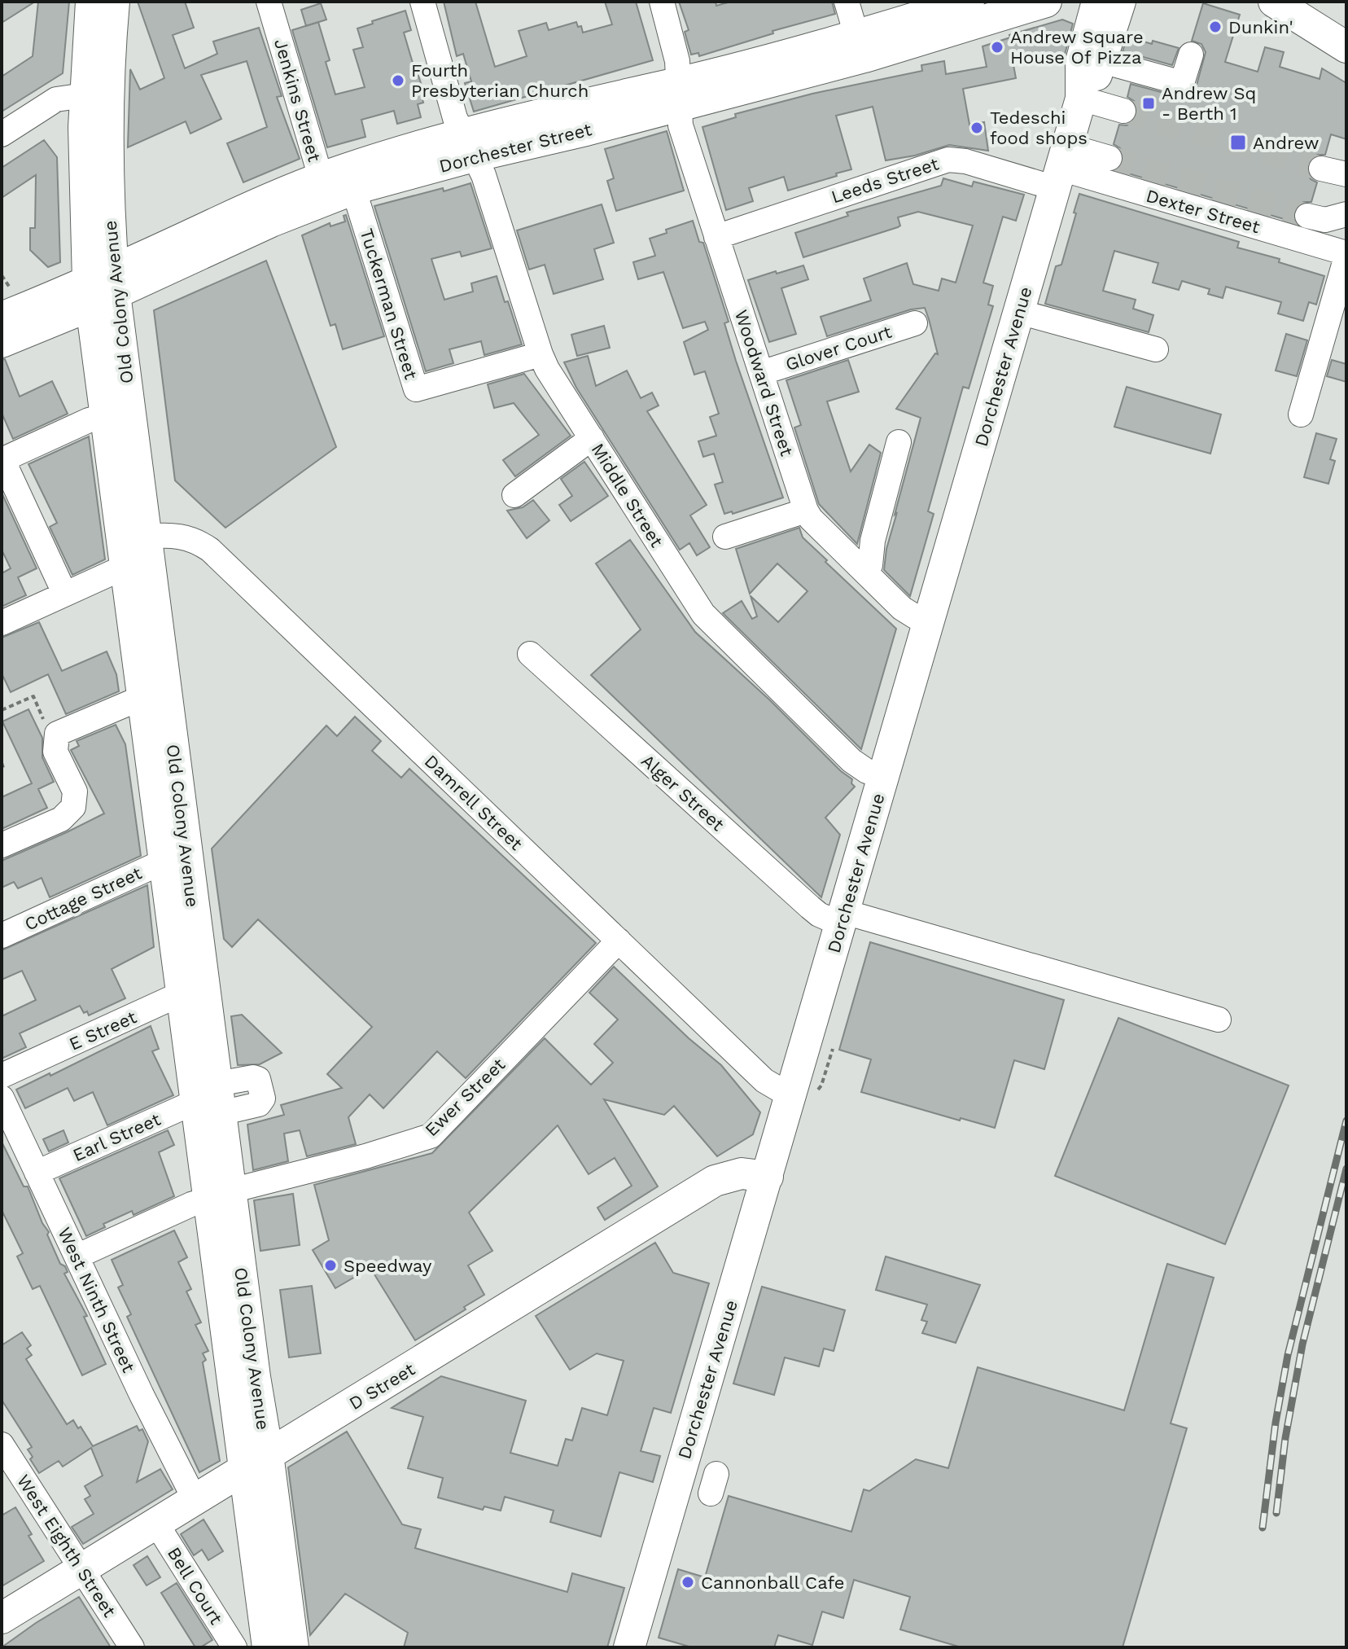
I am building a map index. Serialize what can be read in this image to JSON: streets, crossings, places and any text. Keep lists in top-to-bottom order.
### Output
{
  "streets": {
    "main road": [
      "Dorchester Street",
      "Old Colony Avenue",
      "Dorchester Avenue",
      "D Street"
    ],
    "street": [
      "Jenkins Street",
      "Leeds Street",
      "Dexter Street",
      "Tuckerman Street",
      "Glover Court",
      "Woodward Street",
      "Middle Street",
      "Alger Street",
      "Damrell Street",
      "Cottage Street",
      "E Street",
      "Ewer Street",
      "Earl Street",
      "West Ninth Street",
      "West Eighth Street",
      "Bell Court"
    ]
  },
  "crossings": [
    ["Jenkins Street", "Dorchester Street"],
    ["Jenkins Street", "Tuckerman Street"],
    ["Dorchester Street", "Old Colony Avenue"],
    ["Dorchester Street", "Tuckerman Street"],
    ["Dorchester Street", "Woodward Street"],
    ["Dorchester Street", "Middle Street"],
    ["Leeds Street", "Dexter Street"],
    ["Leeds Street", "Dorchester Avenue"],
    ["Leeds Street", "Woodward Street"],
    ["Dexter Street", "Dorchester Avenue"],
    ["Old Colony Avenue", "Damrell Street"],
    ["Old Colony Avenue", "Cottage Street"],
    ["Old Colony Avenue", "E Street"],
    ["Old Colony Avenue", "Ewer Street"],
    ["Old Colony Avenue", "Earl Street"],
    ["Old Colony Avenue", "D Street"],
    ["Tuckerman Street", "Middle Street"],
    ["Glover Court", "Woodward Street"],
    ["Dorchester Avenue", "Woodward Street"],
    ["Dorchester Avenue", "Middle Street"],
    ["Dorchester Avenue", "Alger Street"],
    ["Dorchester Avenue", "Damrell Street"],
    ["Dorchester Avenue", "D Street"],
    ["Damrell Street", "Ewer Street"],
    ["Ewer Street", "West Ninth Street"],
    ["Earl Street", "West Ninth Street"],
    ["West Ninth Street", "D Street"],
    ["D Street", "West Eighth Street"],
    ["D Street", "Bell Court"]
  ],
  "places": {
    "other": [
      "Dunkin'",
      "Andrew Square House Of Pizza",
      "Fourth Presbyterian Church",
      "Tedeschi food shops",
      "Speedway",
      "Cannonball Cafe"
    ],
    "transit": ["Andrew Sq - Berth 1", "Andrew"]
  }
}
